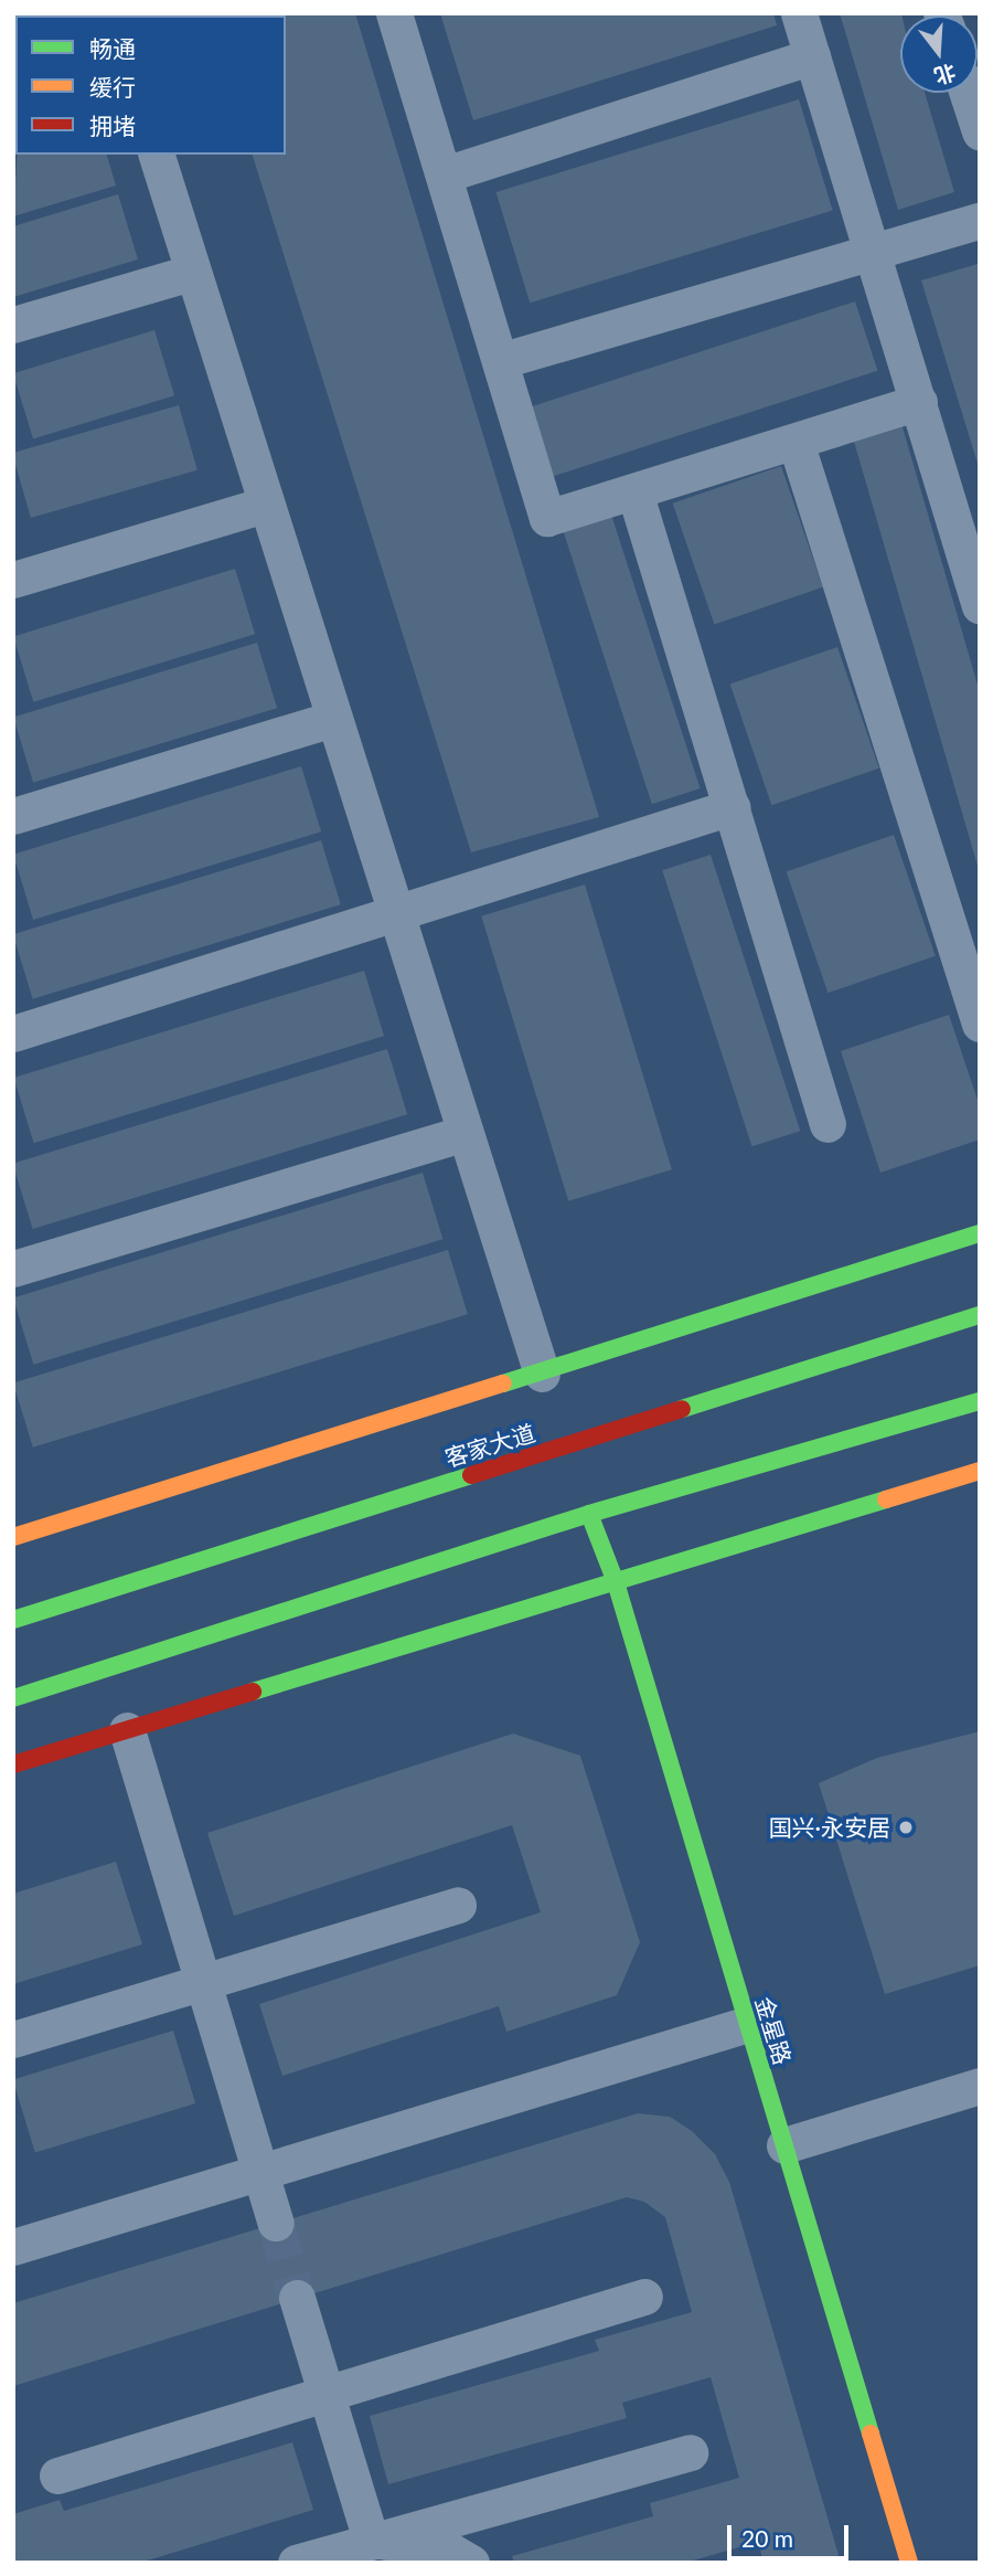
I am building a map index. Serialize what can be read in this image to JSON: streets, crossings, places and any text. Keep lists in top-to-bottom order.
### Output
{
  "streets": {
    "street": ["客家大道", "金星路"]
  },
  "places": ["国兴·永安居"],
  "legend": ["畅通", "缓行", "拥堵"],
  "scale_bar": "20 m",
  "north": "bottom"
}
